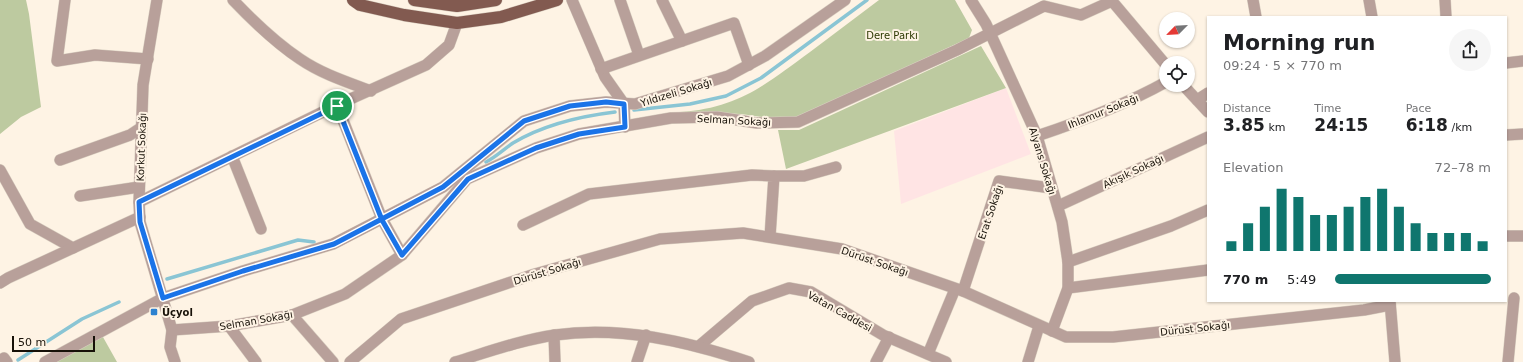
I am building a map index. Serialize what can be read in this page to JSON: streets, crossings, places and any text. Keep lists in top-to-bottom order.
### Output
{
  "streets": {
    "street": [
      "Yıldızeli Sokağı",
      "Ihlamur Sokağı",
      "Selman Sokağı",
      "Korkut Sokağı",
      "Alyans Sokağı",
      "Akışık Sokağı",
      "Erat Sokağı",
      "Dürüst Sokağı",
      "Vatan Caddesi"
    ]
  },
  "crossings": [
    ["Yıldızeli Sokağı", "Korkut Sokağı"],
    ["Ihlamur Sokağı", "Alyans Sokağı"],
    ["Selman Sokağı", "Korkut Sokağı"],
    ["Selman Sokağı", "Alyans Sokağı"],
    ["Alyans Sokağı", "Akışık Sokağı"],
    ["Alyans Sokağı", "Erat Sokağı"],
    ["Alyans Sokağı", "Dürüst Sokağı"],
    ["Erat Sokağı", "Dürüst Sokağı"],
    ["Erat Sokağı", "Vatan Caddesi"]
  ],
  "parks": ["Dere Parkı"],
  "places": {
    "transit": ["Üçyol"]
  },
  "scale_bar": "50 m",
  "north": "bottom left",
  "page": {
    "heading": ["Morning run", "09:24 · 5 × 770 m"],
    "stats": [
      ["Distance", "3.85 km"],
      ["Time", "24:15"],
      ["Pace", "6:18 /km"]
    ],
    "chart": ["Elevation", "72–78 m"],
    "list": [
      {
        "name": "770 m",
        "note": "5:49"
      }
    ],
    "scale": "50 m"
  }
}
